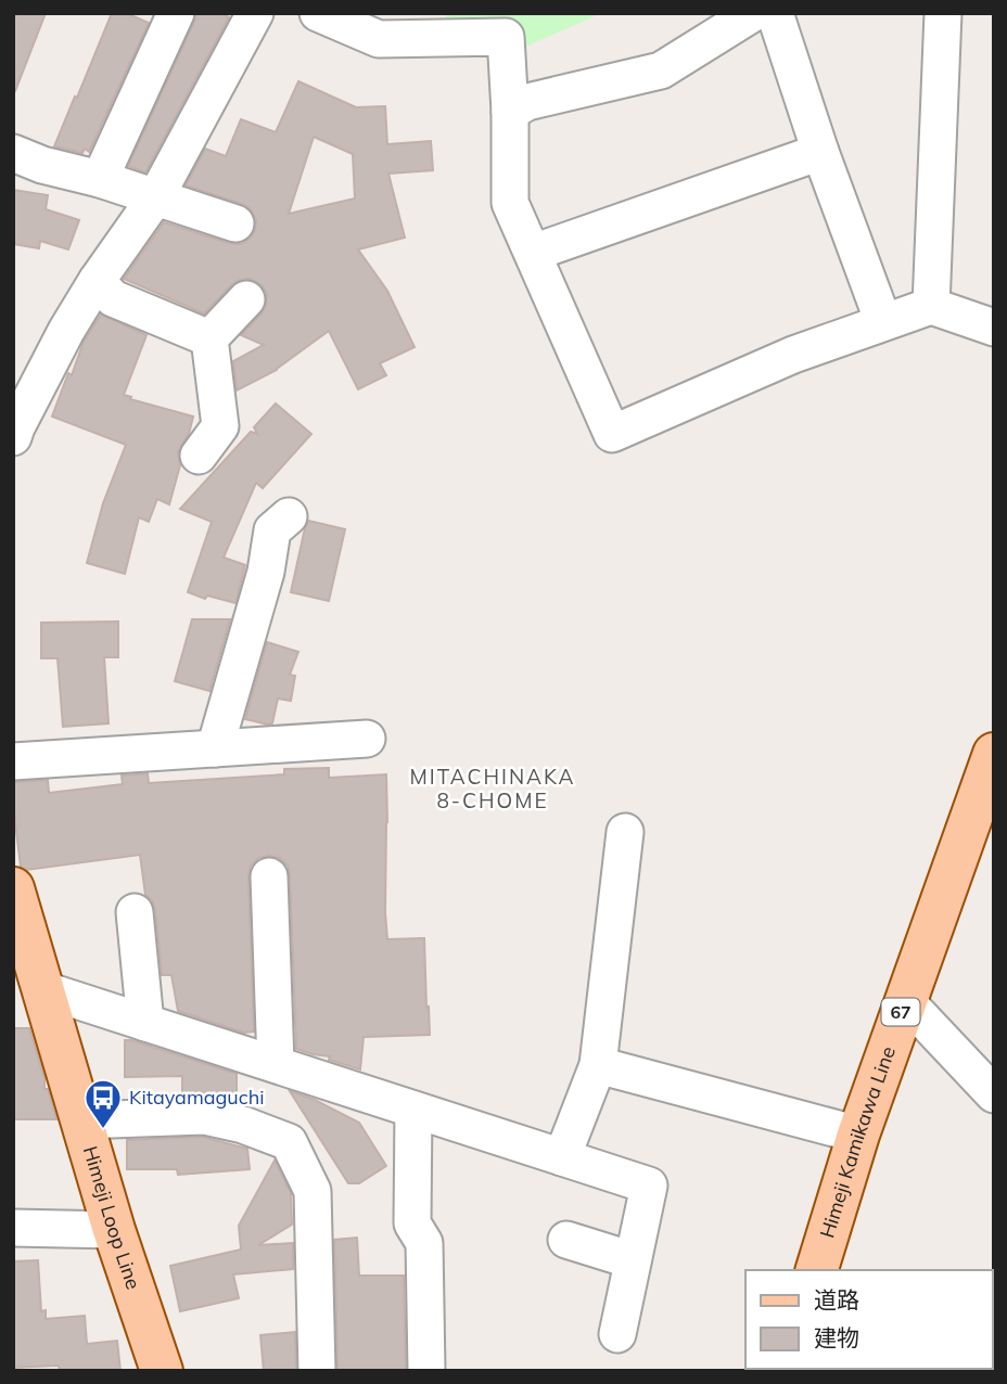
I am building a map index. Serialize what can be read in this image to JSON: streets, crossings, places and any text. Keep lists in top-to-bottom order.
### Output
{
  "streets": {
    "main road": ["67", "Himeji Kamikawa Line", "Himeji Loop Line"]
  },
  "districts": ["MITACHINAKA 8-CHOME"],
  "places": {
    "bus stop": ["Kitayamaguchi"]
  },
  "legend": ["道路", "建物"]
}
